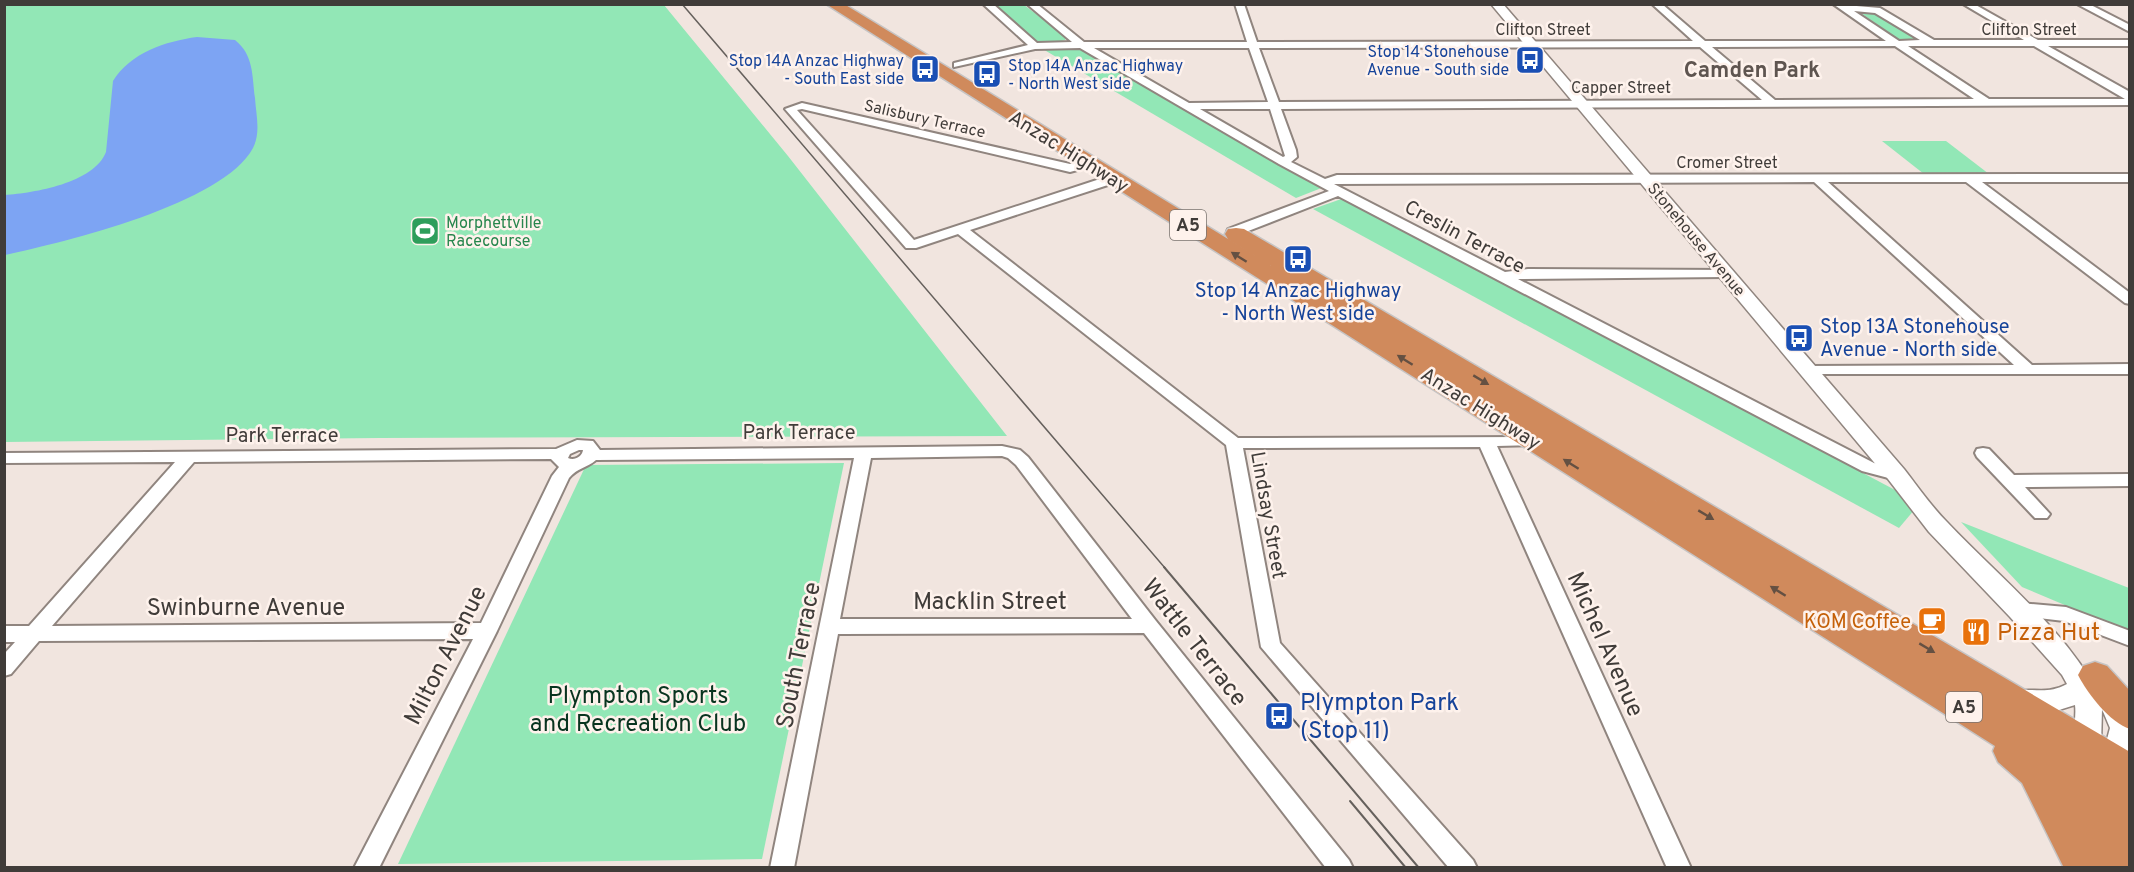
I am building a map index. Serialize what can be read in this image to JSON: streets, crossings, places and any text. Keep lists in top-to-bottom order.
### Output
{
  "streets": {
    "highway": ["Anzac Highway", "A5"],
    "street": [
      "Clifton Street",
      "Capper Street",
      "Salisbury Terrace",
      "Cromer Street",
      "Creslin Terrace",
      "Stonehouse Avenue",
      "Park Terrace",
      "Lindsay Street",
      "Macklin Street",
      "Swinburne Avenue",
      "Wattle Terrace",
      "Michel Avenue",
      "Milton Avenue",
      "South Terrace"
    ]
  },
  "crossings": [
    ["Clifton Street", "Anzac Highway"],
    ["Clifton Street", "Creslin Terrace"],
    ["Clifton Street", "Stonehouse Avenue"],
    ["Capper Street", "Creslin Terrace"],
    ["Capper Street", "Stonehouse Avenue"],
    ["Salisbury Terrace", "Anzac Highway"],
    ["Salisbury Terrace", "Lindsay Street"],
    ["Anzac Highway", "Stonehouse Avenue"],
    ["Cromer Street", "Creslin Terrace"],
    ["Cromer Street", "Stonehouse Avenue"],
    ["Creslin Terrace", "Stonehouse Avenue"],
    ["Park Terrace", "Wattle Terrace"],
    ["Park Terrace", "Milton Avenue"],
    ["Park Terrace", "South Terrace"],
    ["Macklin Street", "Wattle Terrace"],
    ["Macklin Street", "South Terrace"],
    ["Swinburne Avenue", "Milton Avenue"]
  ],
  "districts": ["Camden Park"],
  "parks": ["Plympton Sports and Recreation Club"],
  "places": {
    "bus stop": [
      "Stop 14 Stonehouse Avenue - South side",
      "Stop 14A Anzac Highway - South East side",
      "Stop 14A Anzac Highway - North West side",
      "Stop 14 Anzac Highway - North West side",
      "Stop 13A Stonehouse Avenue - North side",
      "Plympton Park (Stop 11)"
    ],
    "sports": ["Morphettville Racecourse"],
    "cafe": ["KOM Coffee"],
    "restaurant": ["Pizza Hut"]
  }
}
